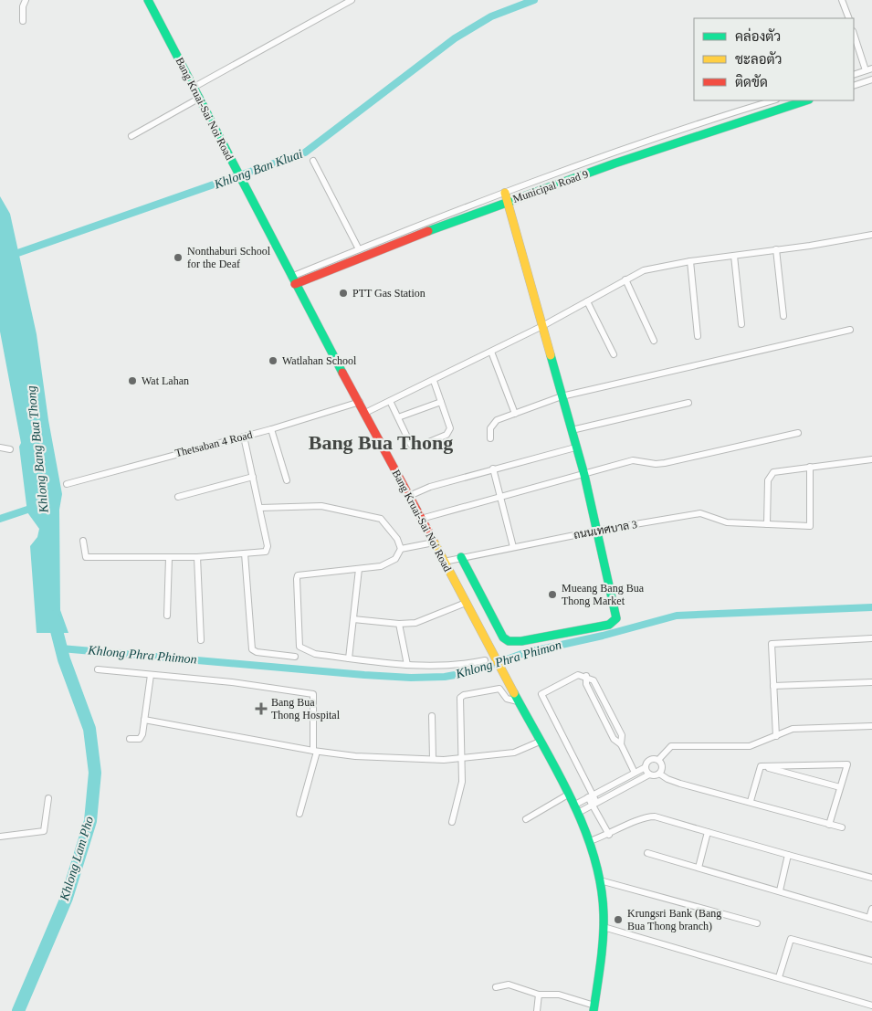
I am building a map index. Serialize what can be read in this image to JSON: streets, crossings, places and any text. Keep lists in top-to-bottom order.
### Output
{
  "streets": {
    "street": [
      "Bang Kruai-Sai Noi Road",
      "Municipal Road 9",
      "Thetsaban 4 Road",
      "ถนนเทศบาล 3"
    ]
  },
  "crossings": [
    ["Bang Kruai-Sai Noi Road", "Municipal Road 9"],
    ["Bang Kruai-Sai Noi Road", "Thetsaban 4 Road"],
    ["Bang Kruai-Sai Noi Road", "ถนนเทศบาล 3"]
  ],
  "districts": ["Bang Bua Thong"],
  "water": [
    "Khlong Ban Kluai",
    "Khlong Bang Bua Thong",
    "Khlong Phra Phimon",
    "Khlong Lam Pho"
  ],
  "places": {
    "other": [
      "Nonthaburi School for the Deaf",
      "PTT Gas Station",
      "Watlahan School",
      "Wat Lahan",
      "Mueang Bang Bua Thong Market",
      "Krungsri Bank (Bang Bua Thong branch)"
    ],
    "health": ["Bang Bua Thong Hospital"]
  },
  "legend": ["คล่องตัว", "ชะลอตัว", "ติดขัด"]
}
